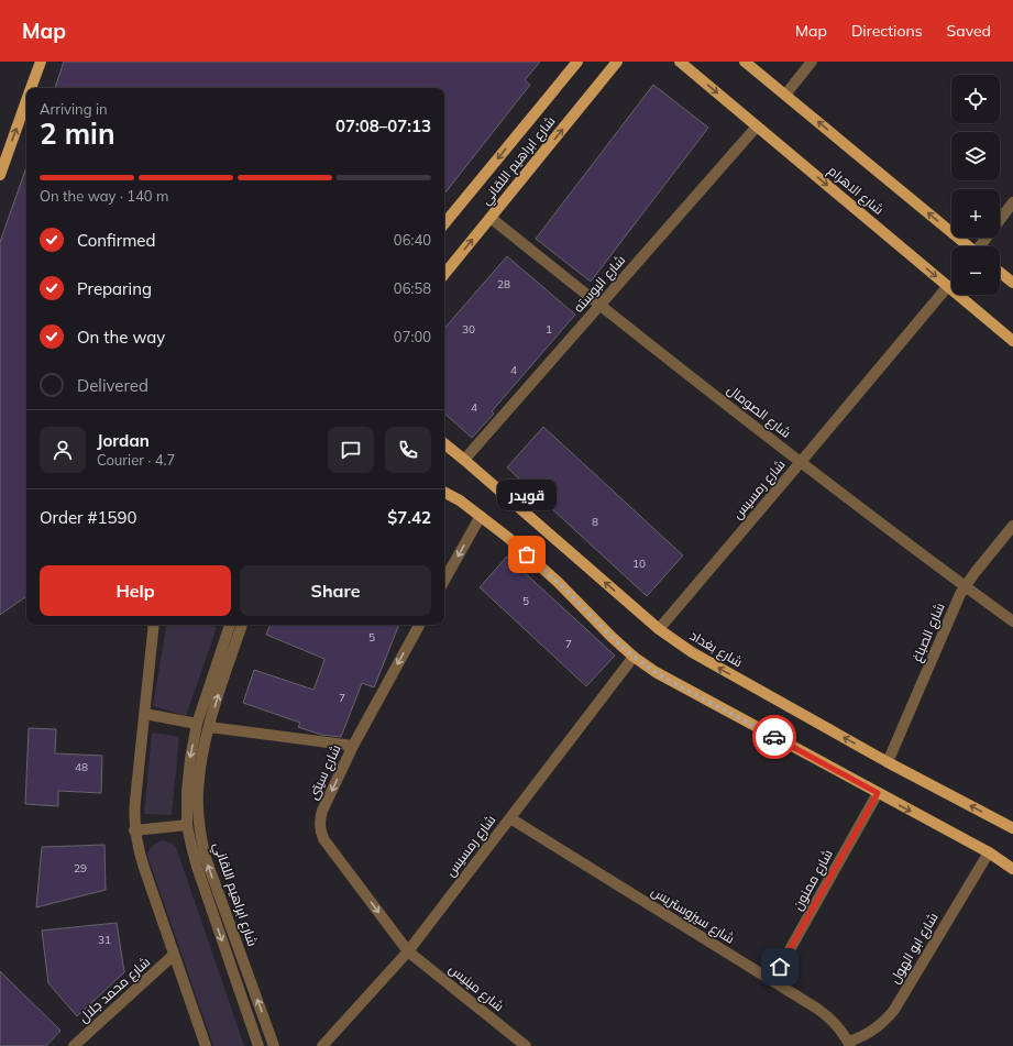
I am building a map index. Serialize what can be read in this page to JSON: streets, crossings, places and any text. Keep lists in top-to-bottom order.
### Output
{
  "streets": {
    "main road": ["شارع ابراهيم اللقاني", "شارع الاهرام", "شارع بغداد"],
    "street": [
      "شارع البوسته",
      "شارع الصومال",
      "شارع رمسيس",
      "شارع الصباغ",
      "شارع سيتى",
      "شارع ممنون",
      "شارع سيزوستريس",
      "شارع ابو الهول",
      "شارع مينيس",
      "شارع محمد جلال"
    ]
  },
  "crossings": [
    ["شارع ابراهيم اللقاني", "شارع الصومال"],
    ["شارع الاهرام", "شارع البوسته"],
    ["شارع الاهرام", "شارع رمسيس"],
    ["شارع البوسته", "شارع الصومال"],
    ["شارع البوسته", "شارع بغداد"],
    ["شارع الصومال", "شارع رمسيس"],
    ["شارع الصومال", "شارع الصباغ"],
    ["شارع رمسيس", "شارع بغداد"],
    ["شارع رمسيس", "شارع سيتى"],
    ["شارع رمسيس", "شارع سيزوستريس"],
    ["شارع رمسيس", "شارع مينيس"],
    ["شارع الصباغ", "شارع بغداد"],
    ["شارع سيتى", "شارع مينيس"],
    ["شارع ممنون", "شارع سيزوستريس"],
    ["شارع سيزوستريس", "شارع ابو الهول"]
  ],
  "one_way": ["شارع سيتى"],
  "places": ["قويدر"],
  "house_numbers": [
    "28",
    "30",
    "1",
    "4",
    "4",
    "8",
    "10",
    "5",
    "5",
    "7",
    "7",
    "48",
    "29",
    "31"
  ],
  "page": {
    "header": "Map",
    "nav": ["Map", "Directions", "Saved"],
    "map_buttons": ["+", "−"],
    "heading": ["2 min", "Arriving in", "07:08–07:13"],
    "panel": [
      "Jordan",
      "Courier · 4.7",
      "Order #1590",
      "$7.42"
    ],
    "bar": "On the way · 140 m",
    "list": [
      ["Confirmed", "06:40"],
      ["Preparing", "06:58"],
      ["On the way", "07:00"],
      "Delivered"
    ],
    "bubble": "قويدر",
    "buttons": ["Help", "Share"]
  }
}
